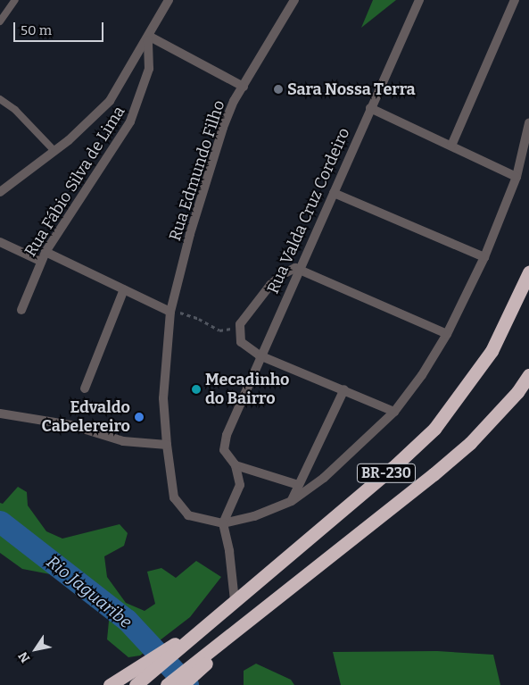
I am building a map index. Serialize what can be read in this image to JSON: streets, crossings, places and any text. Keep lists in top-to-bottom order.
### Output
{
  "streets": {
    "highway": ["BR-230"],
    "street": ["Rua Edmundo Filho", "Rua Fábio Silva de Lima", "Rua Valda Cruz Cordeiro"]
  },
  "water": ["Rio Jaguaribe"],
  "places": ["Sara Nossa Terra", "Mecadinho do Bairro", "Edvaldo Cabelereiro"],
  "scale_bar": "50 m",
  "north": "bottom left"
}
